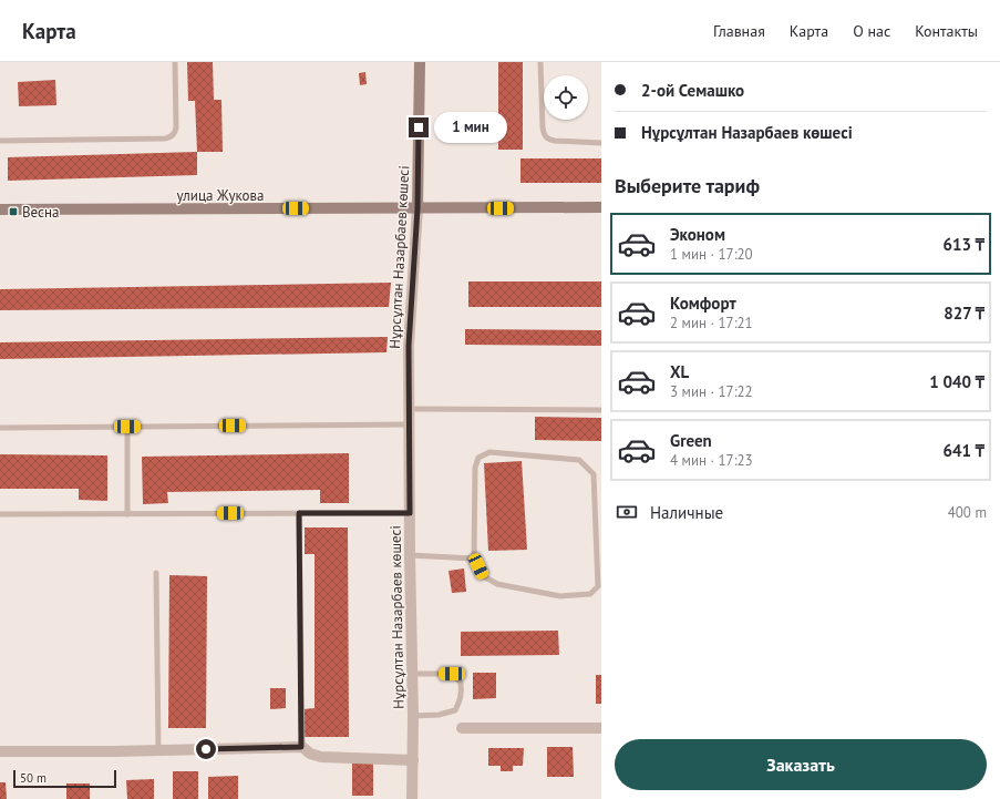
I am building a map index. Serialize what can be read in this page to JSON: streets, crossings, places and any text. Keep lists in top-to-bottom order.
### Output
{
  "streets": {
    "main road": ["улица Жукова", "Нұрсұлтан Назарбаев көшесі"]
  },
  "crossings": [
    ["улица Жукова", "Нұрсұлтан Назарбаев көшесі"]
  ],
  "places": {
    "transit": ["Весна"]
  },
  "scale_bar": "50 m",
  "page": {
    "header": "Карта",
    "nav": [
      "Главная",
      "Карта",
      "О нас",
      "Контакты"
    ],
    "banner": ["2-ой Семашко", "Нұрсұлтан Назарбаев көшесі"],
    "bubble": "1 мин",
    "heading": "Выберите тариф",
    "list": [
      {
        "name": "Эконом",
        "note": "1 мин · 17:20",
        "value": "613 ₸"
      },
      {
        "name": "Комфорт",
        "note": "2 мин · 17:21",
        "value": "827 ₸"
      },
      {
        "name": "XL",
        "note": "3 мин · 17:22",
        "value": "1 040 ₸"
      },
      {
        "name": "Green",
        "note": "4 мин · 17:23",
        "value": "641 ₸"
      }
    ],
    "pay": ["Наличные", "400 m"],
    "buttons": "Заказать",
    "scale": "50 m"
  }
}
